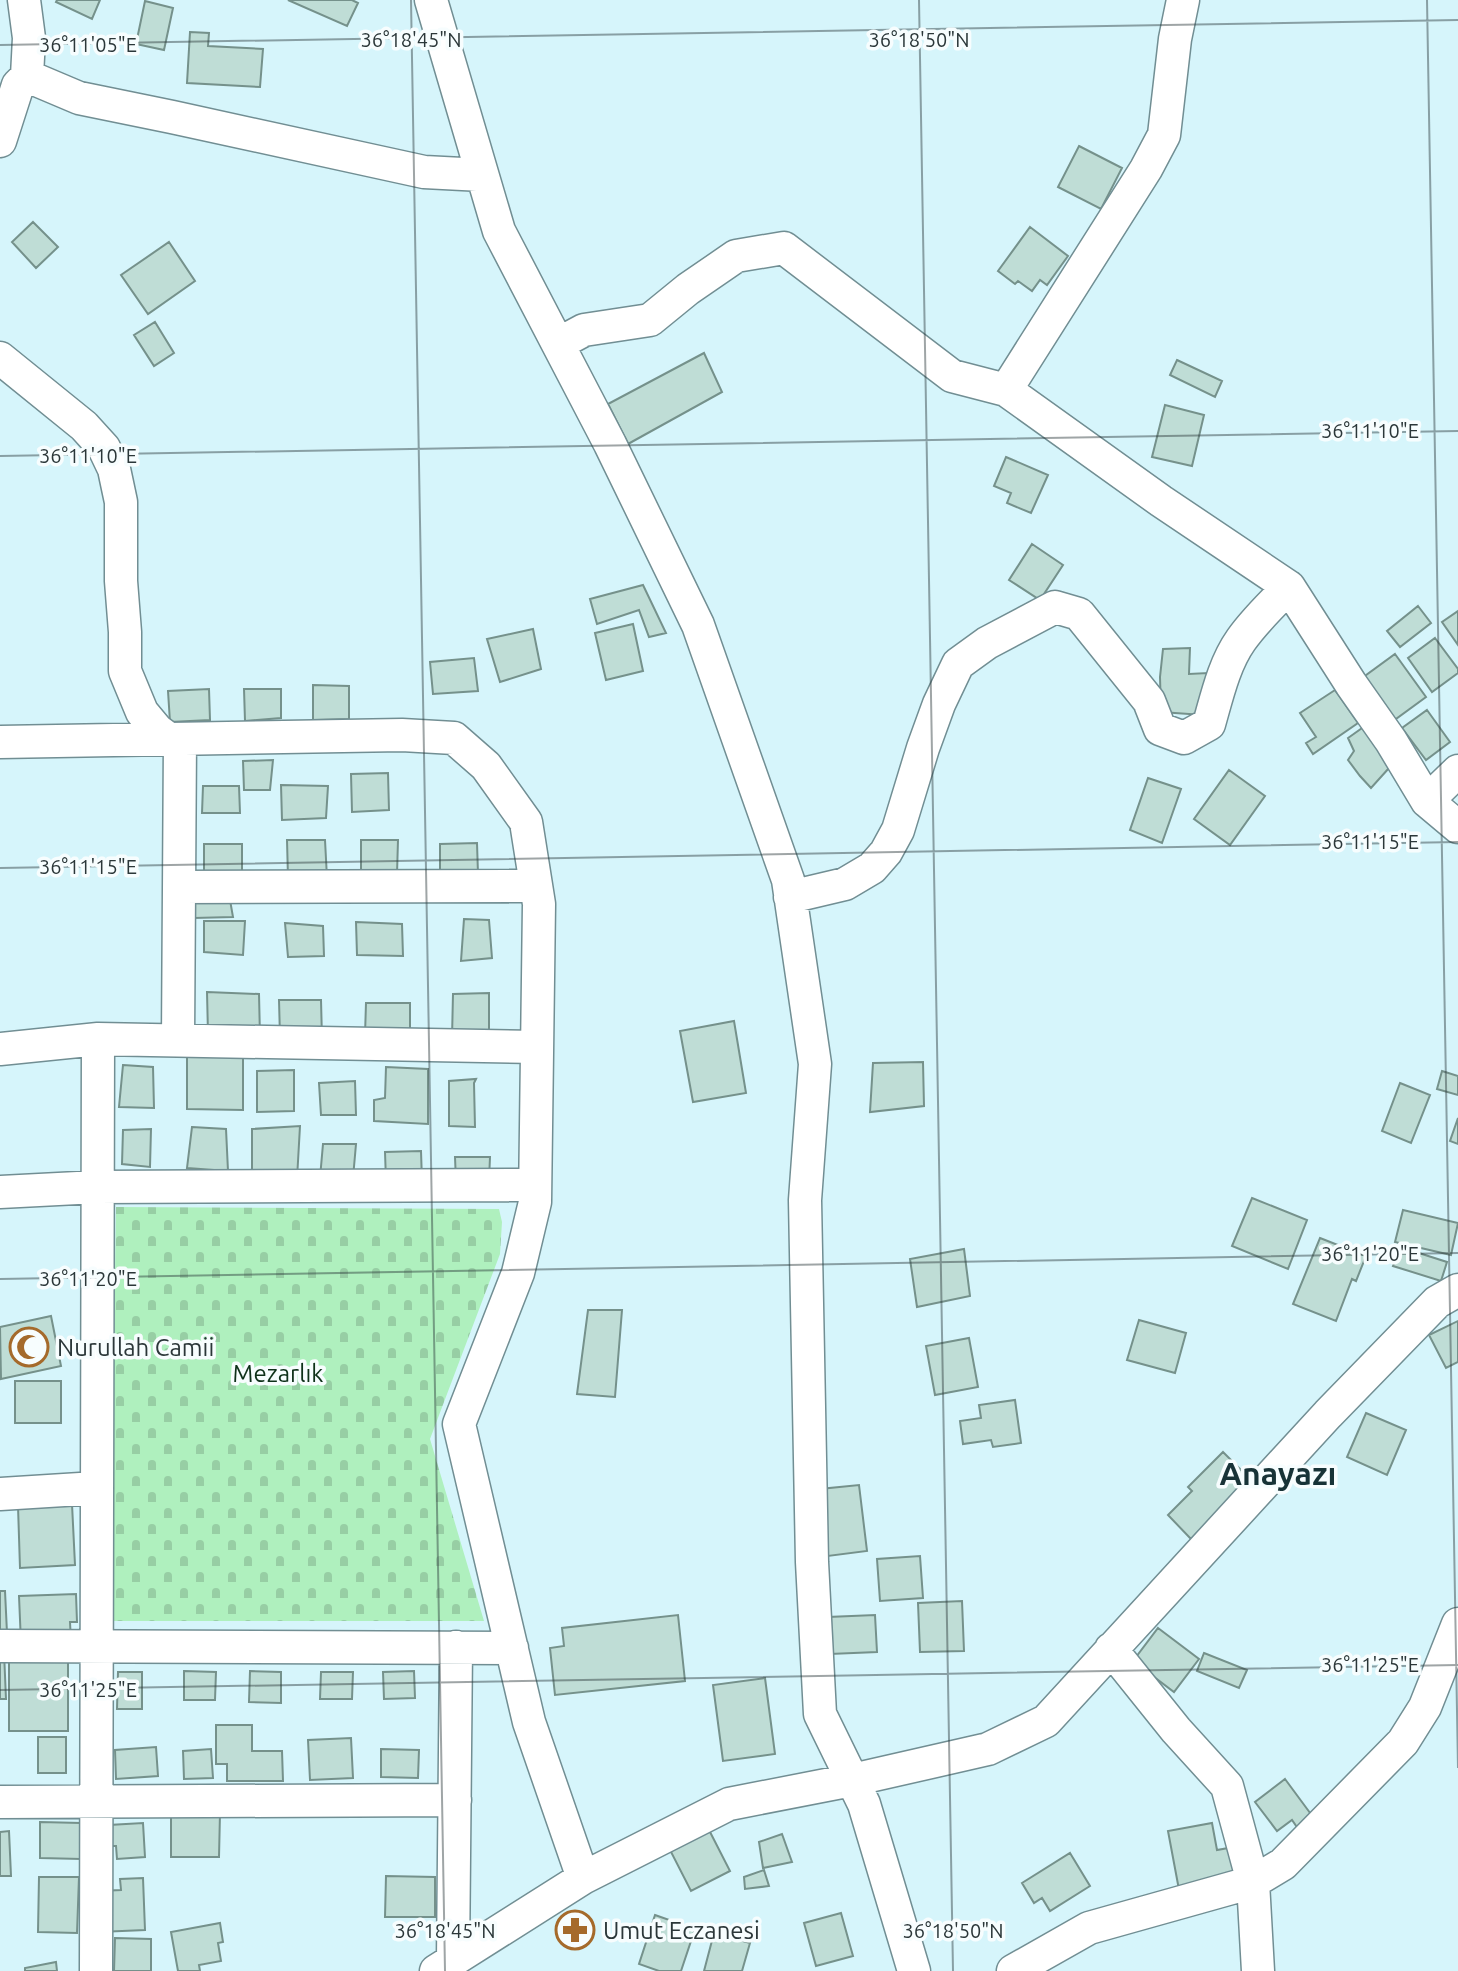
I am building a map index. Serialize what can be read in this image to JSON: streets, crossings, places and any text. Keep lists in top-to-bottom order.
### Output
{
  "districts": ["Anayazı"],
  "parks": ["Mezarlık"],
  "places": {
    "mosque": ["Nurullah Camii"],
    "pharmacy": ["Umut Eczanesi"]
  },
  "coordinates": [
    "36°18'45\"N",
    "36°18'50\"N",
    "36°11'05\"E",
    "36°11'10\"E",
    "36°11'15\"E",
    "36°11'20\"E",
    "36°11'25\"E"
  ]
}
